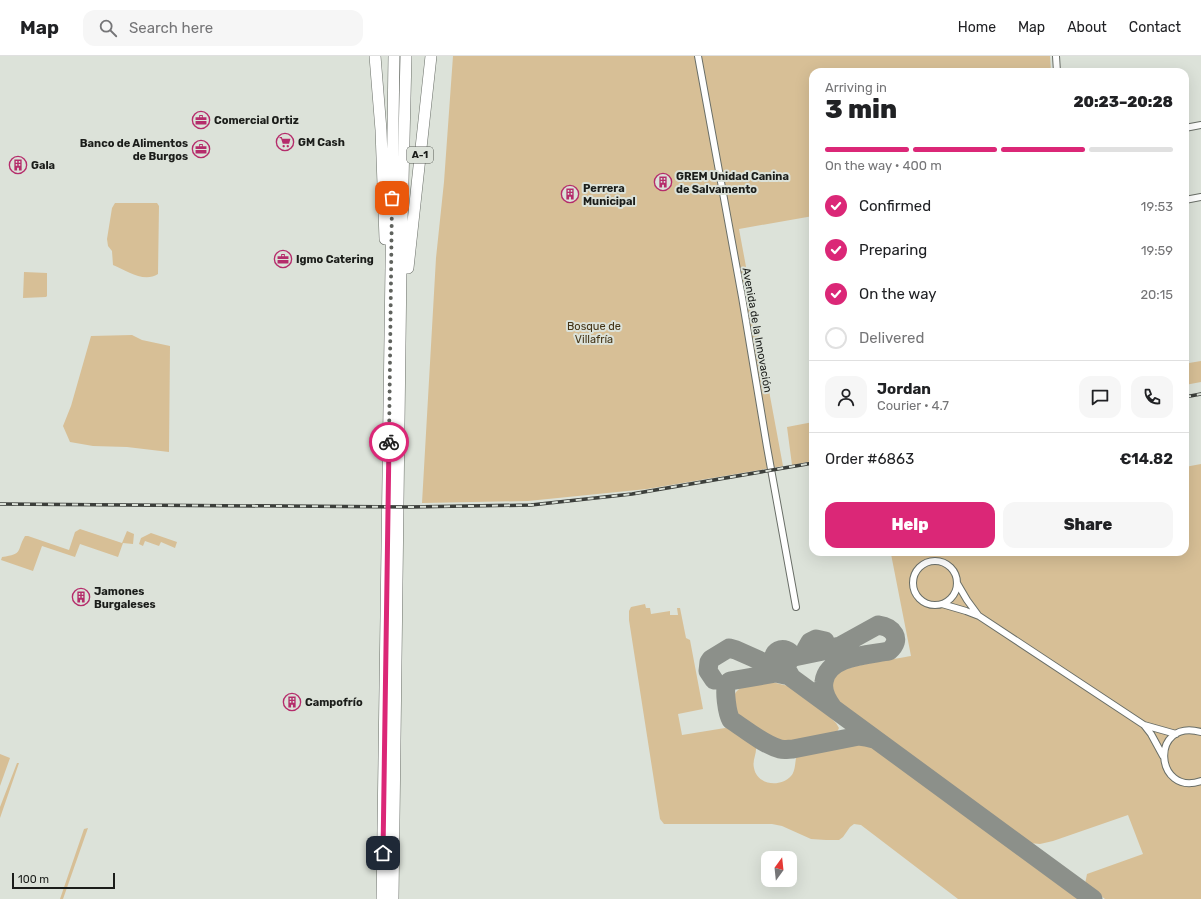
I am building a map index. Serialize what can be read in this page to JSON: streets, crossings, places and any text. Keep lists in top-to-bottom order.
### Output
{
  "streets": {
    "highway": ["A-1"],
    "street": ["Avenida de la Innovación"]
  },
  "parks": ["Bosque de Villafría"],
  "places": {
    "office": ["Comercial Ortiz", "Banco de Alimentos de Burgos", "Igmo Catering"],
    "supermarket": ["GM Cash"],
    "building": [
      "Gala",
      "GREM Unidad Canina de Salvamento",
      "Perrera Municipal",
      "Jamones Burgaleses",
      "Campofrío"
    ]
  },
  "scale_bar": "100 m",
  "north": "top",
  "page": {
    "header": "Map",
    "search": "Search here",
    "nav": [
      "Home",
      "Map",
      "About",
      "Contact"
    ],
    "heading": ["3 min", "Arriving in", "20:23–20:28"],
    "panel": [
      "Jordan",
      "Courier · 4.7",
      "Order #6863",
      "€14.82"
    ],
    "bar": "On the way · 400 m",
    "list": [
      ["Confirmed", "19:53"],
      ["Preparing", "19:59"],
      ["On the way", "20:15"],
      "Delivered"
    ],
    "buttons": ["Help", "Share"],
    "scale": "100 m"
  }
}
